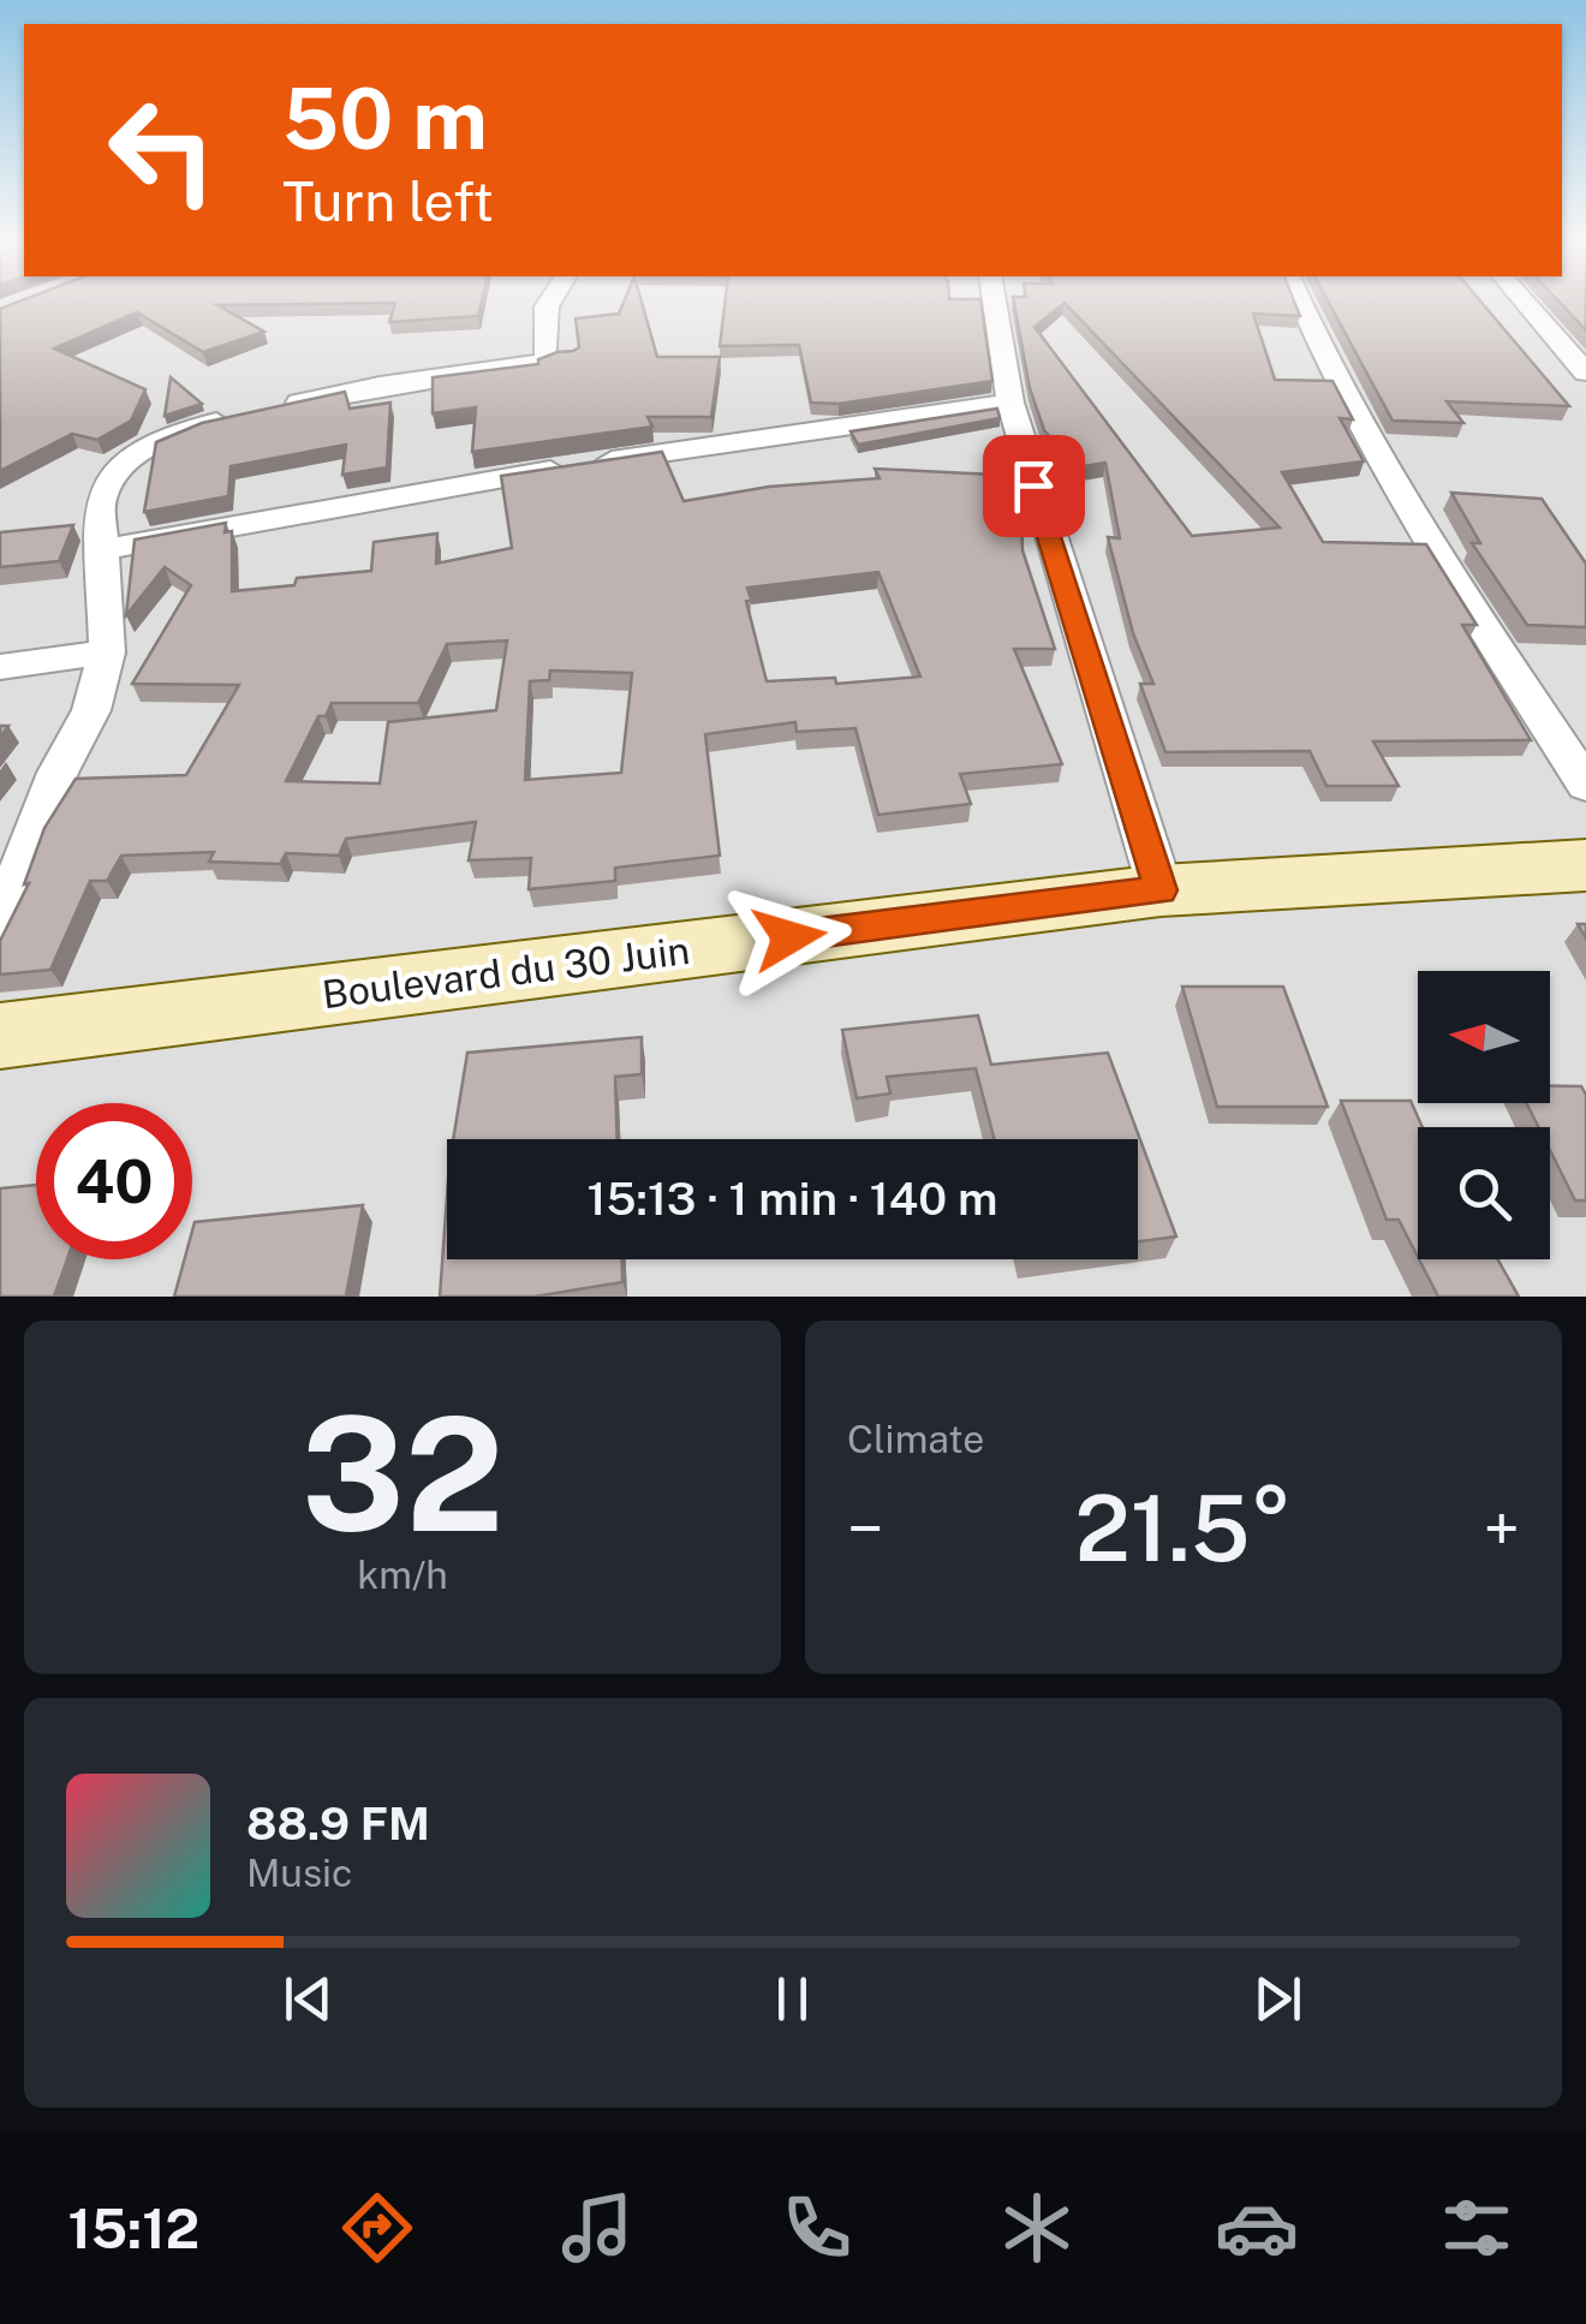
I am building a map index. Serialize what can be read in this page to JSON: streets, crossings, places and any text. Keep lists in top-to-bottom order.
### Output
{
  "streets": {
    "street": ["Boulevard du 30 Juin"]
  },
  "north": "left",
  "page": {
    "turn": ["50 m", "Turn left"],
    "limit": "40",
    "trip": "15:13 · 1 min · 140 m",
    "tile": [
      ["32", "km/h"],
      "Climate"
    ],
    "heat": ["−", "21.5°", "+"],
    "song": ["88.9 FM", "Music"],
    "tabs": "15:12"
  }
}
